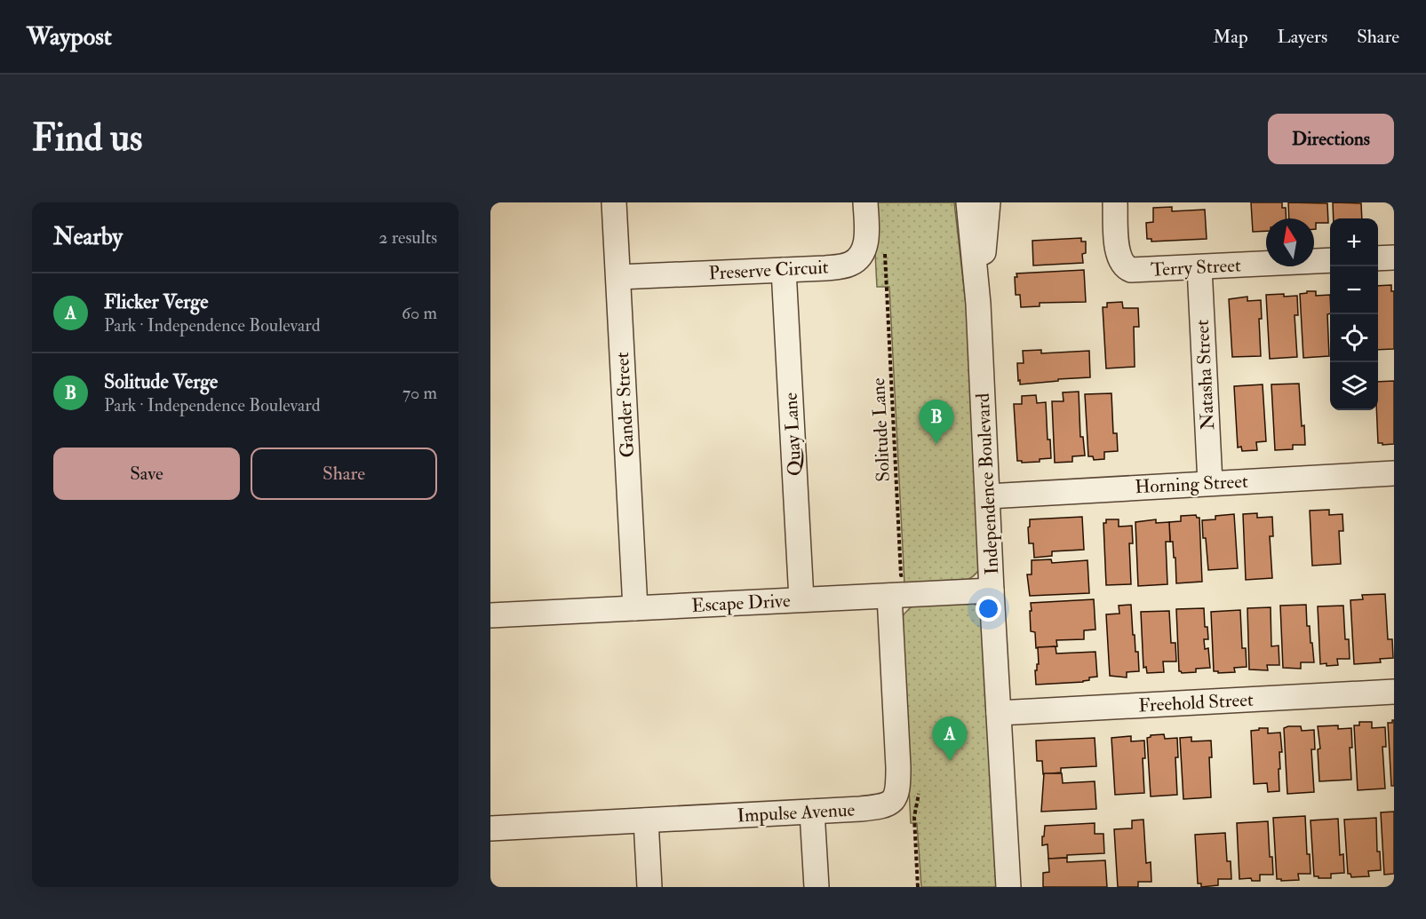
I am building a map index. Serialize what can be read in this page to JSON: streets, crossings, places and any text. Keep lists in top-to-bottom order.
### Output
{
  "streets": {
    "street": [
      "Terry Street",
      "Preserve Circuit",
      "Natasha Street",
      "Gander Street",
      "Quay Lane",
      "Independence Boulevard",
      "Horning Street",
      "Escape Drive",
      "Freehold Street",
      "Impulse Avenue"
    ],
    "path": ["Solitude Lane"]
  },
  "crossings": [
    ["Terry Street", "Natasha Street"],
    ["Preserve Circuit", "Gander Street"],
    ["Preserve Circuit", "Quay Lane"],
    ["Natasha Street", "Horning Street"],
    ["Gander Street", "Escape Drive"],
    ["Quay Lane", "Escape Drive"],
    ["Independence Boulevard", "Horning Street"],
    ["Independence Boulevard", "Escape Drive"],
    ["Independence Boulevard", "Freehold Street"],
    ["Escape Drive", "Impulse Avenue"]
  ],
  "north": "top",
  "page": {
    "header": "Waypost",
    "nav": ["Map", "Layers", "Share"],
    "buttons": [
      "Directions",
      ["Save", "Share"]
    ],
    "title": "Find us",
    "heading": ["Nearby", "2 results"],
    "map_buttons": ["+", "−"],
    "list": [
      {
        "mark": "A",
        "name": "Flicker Verge",
        "note": "Park · Independence Boulevard",
        "value": "60 m"
      },
      {
        "mark": "B",
        "name": "Solitude Verge",
        "note": "Park · Independence Boulevard",
        "value": "70 m"
      }
    ],
    "pins": ["B", "A"]
  }
}
